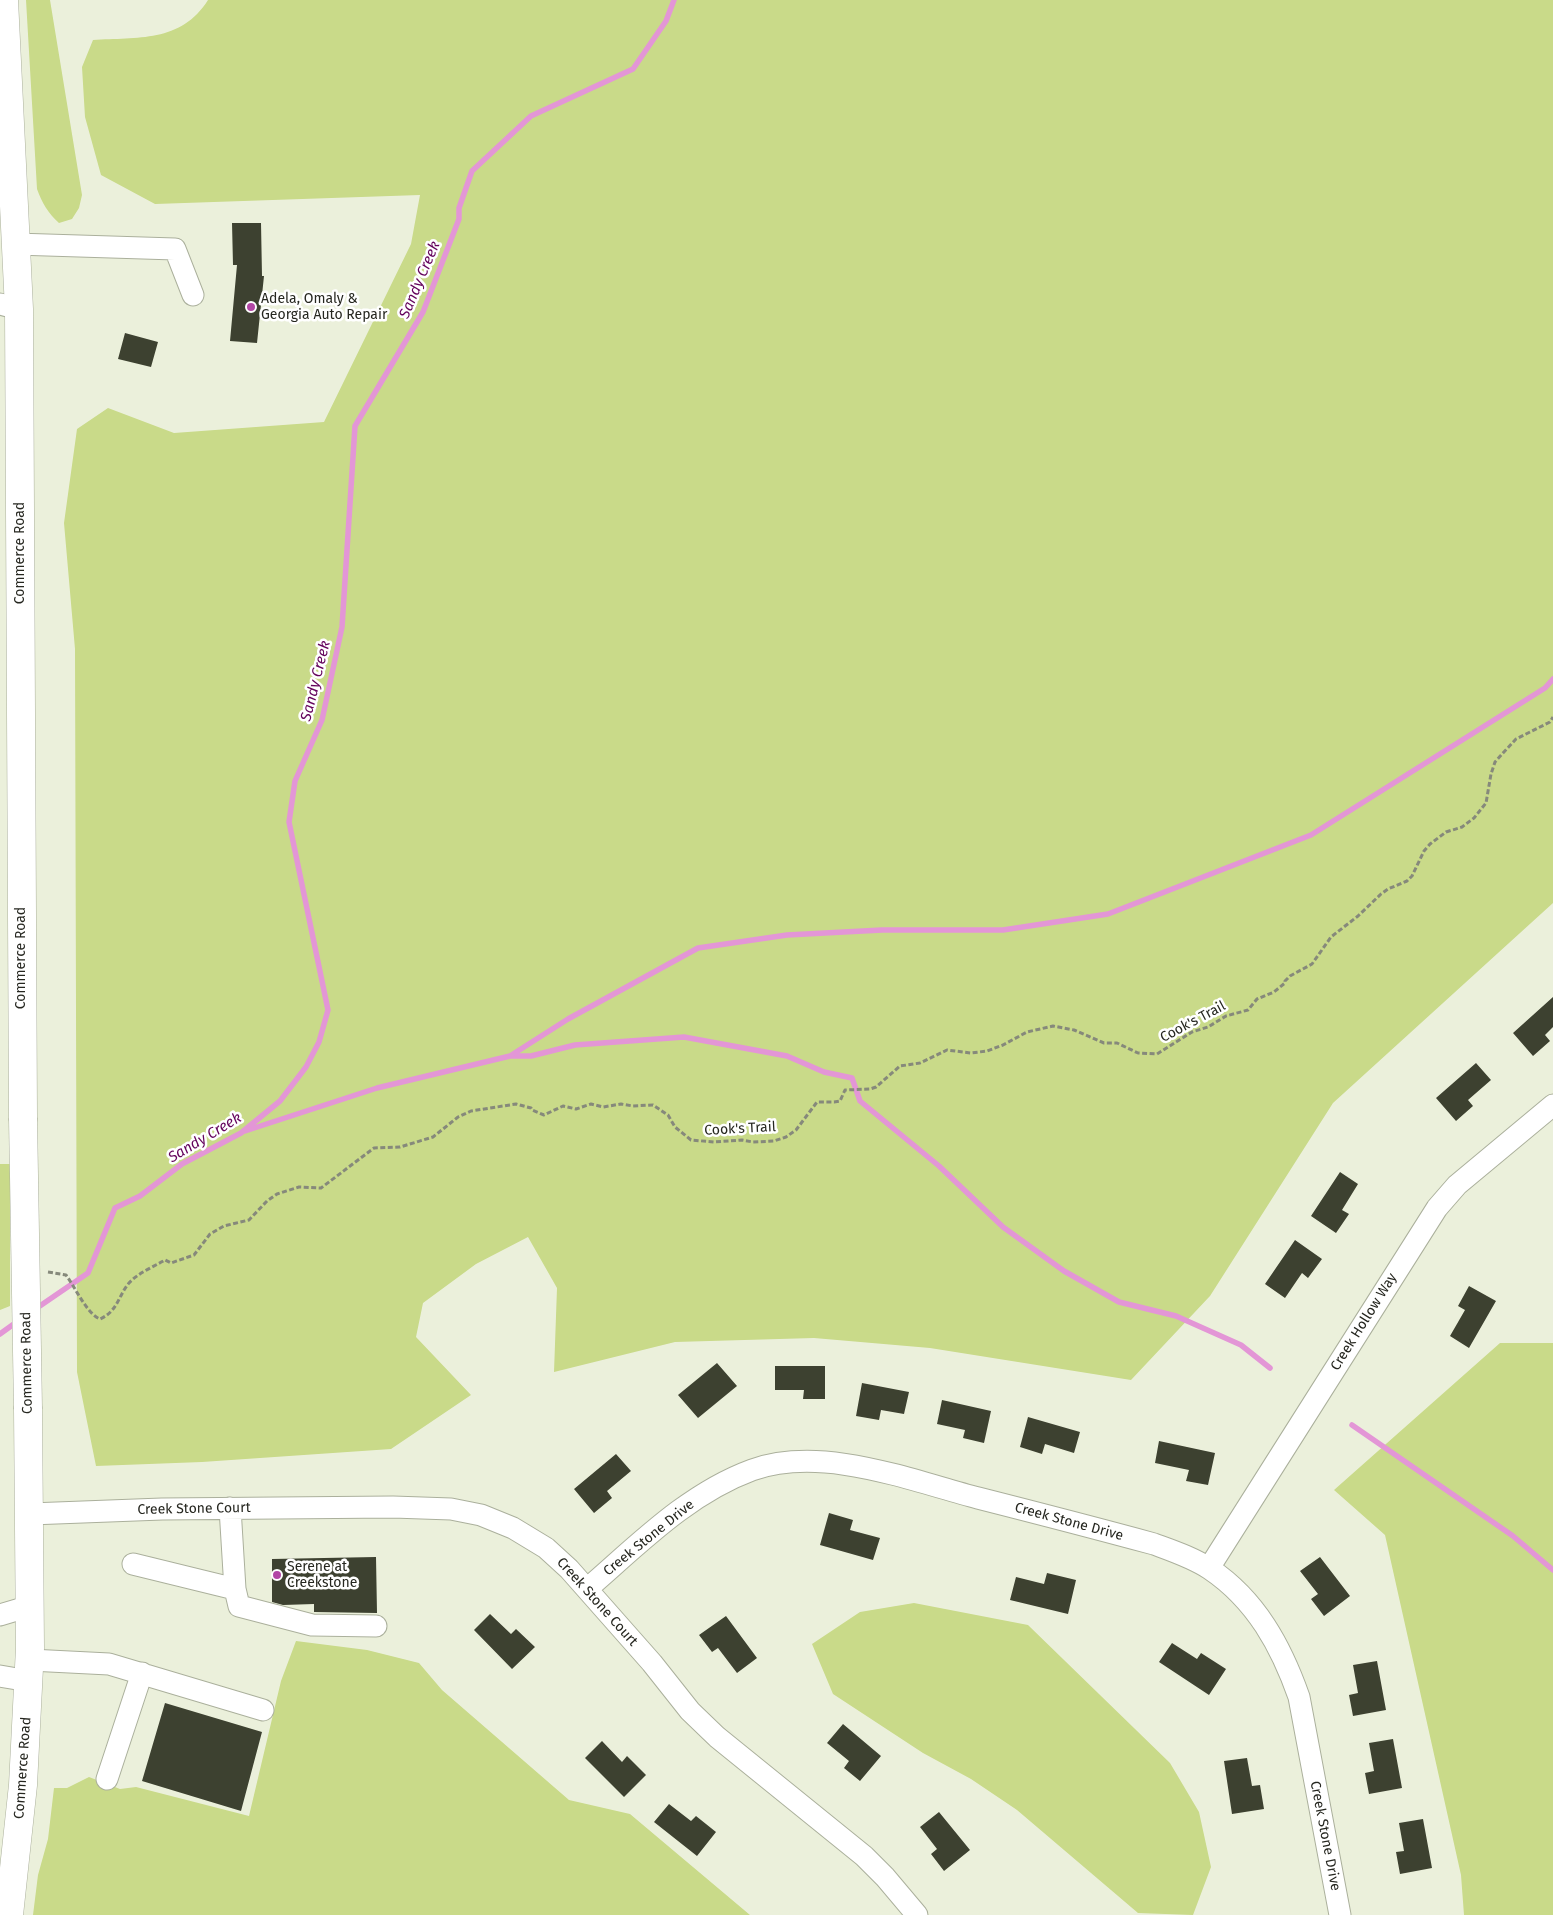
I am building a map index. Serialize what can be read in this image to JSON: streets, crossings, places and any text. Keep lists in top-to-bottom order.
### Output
{
  "streets": {
    "highway": ["Commerce Road"],
    "street": ["Creek Hollow Way", "Creek Stone Court", "Creek Stone Drive"],
    "path": ["Cook's Trail"]
  },
  "crossings": [
    ["Commerce Road", "Creek Stone Court"],
    ["Creek Hollow Way", "Creek Stone Drive"],
    ["Creek Stone Court", "Creek Stone Drive"]
  ],
  "water": ["Sandy Creek"],
  "places": ["Adela, Omaly & Georgia Auto Repair", "Serene at Creekstone"]
}
